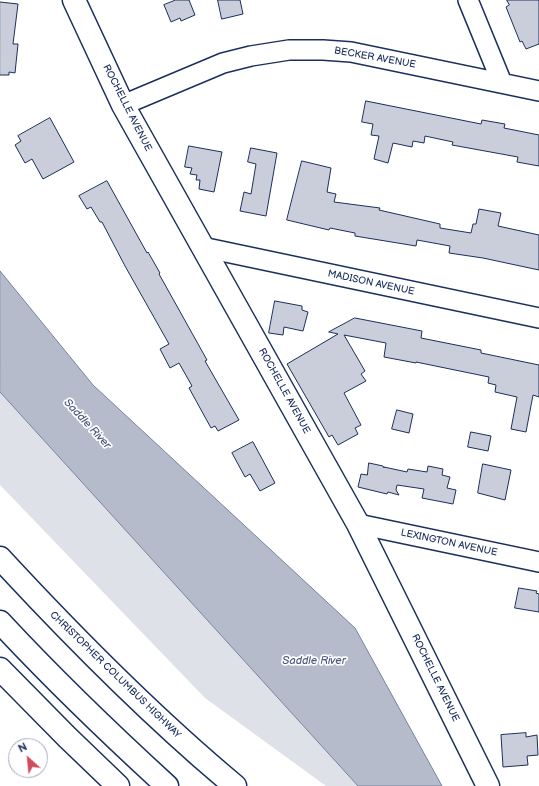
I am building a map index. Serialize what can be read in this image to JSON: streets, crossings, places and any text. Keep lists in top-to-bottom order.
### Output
{
  "streets": {
    "main road": ["ROCHELLE AVENUE", "CHRISTOPHER COLUMBUS HIGHWAY"],
    "street": ["BECKER AVENUE", "MADISON AVENUE", "LEXINGTON AVENUE"]
  },
  "crossings": [
    ["BECKER AVENUE", "ROCHELLE AVENUE"],
    ["ROCHELLE AVENUE", "MADISON AVENUE"],
    ["ROCHELLE AVENUE", "LEXINGTON AVENUE"]
  ],
  "water": ["Saddle River"],
  "north": "top left"
}
